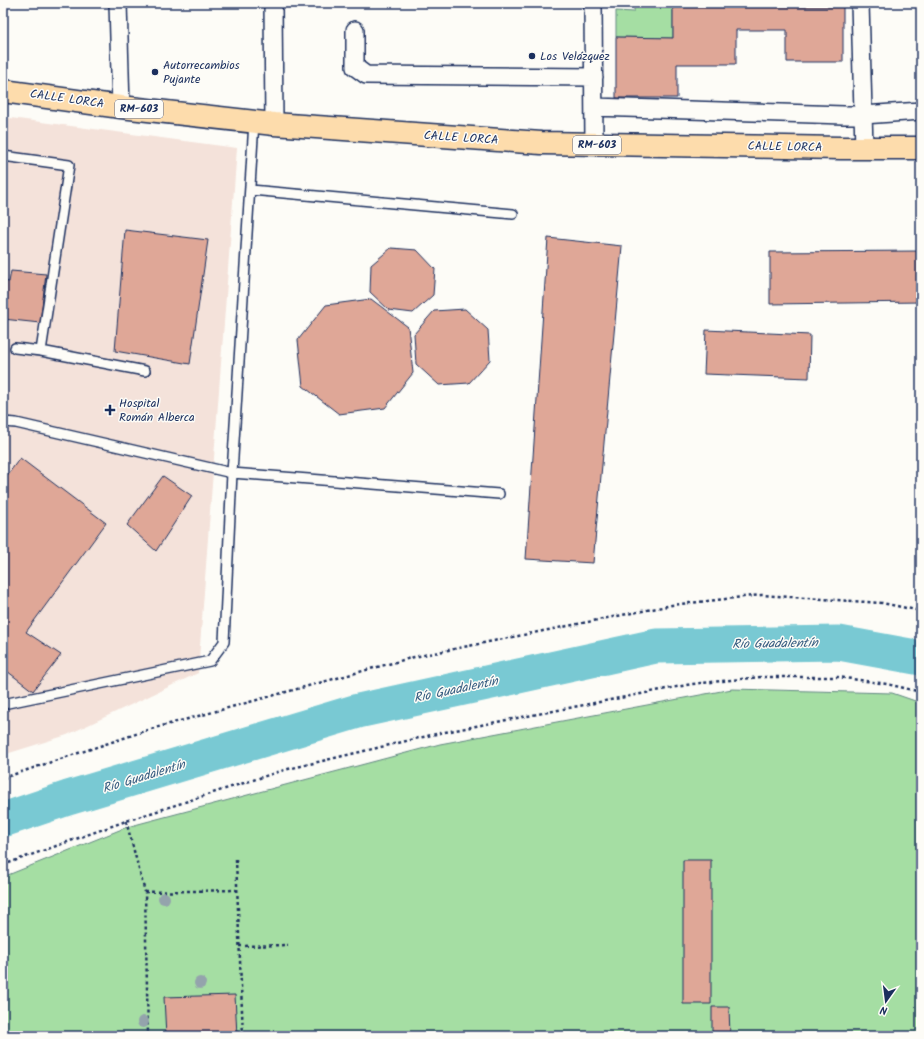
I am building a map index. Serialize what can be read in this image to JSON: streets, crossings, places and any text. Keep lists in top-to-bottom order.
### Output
{
  "streets": {
    "main road": ["CALLE LORCA", "RM-603"]
  },
  "water": ["Río Guadalentín"],
  "places": {
    "other": ["Los Velázquez", "Autorrecambios Pujante"],
    "health": ["Hospital Román Alberca"]
  },
  "north": "bottom"
}
